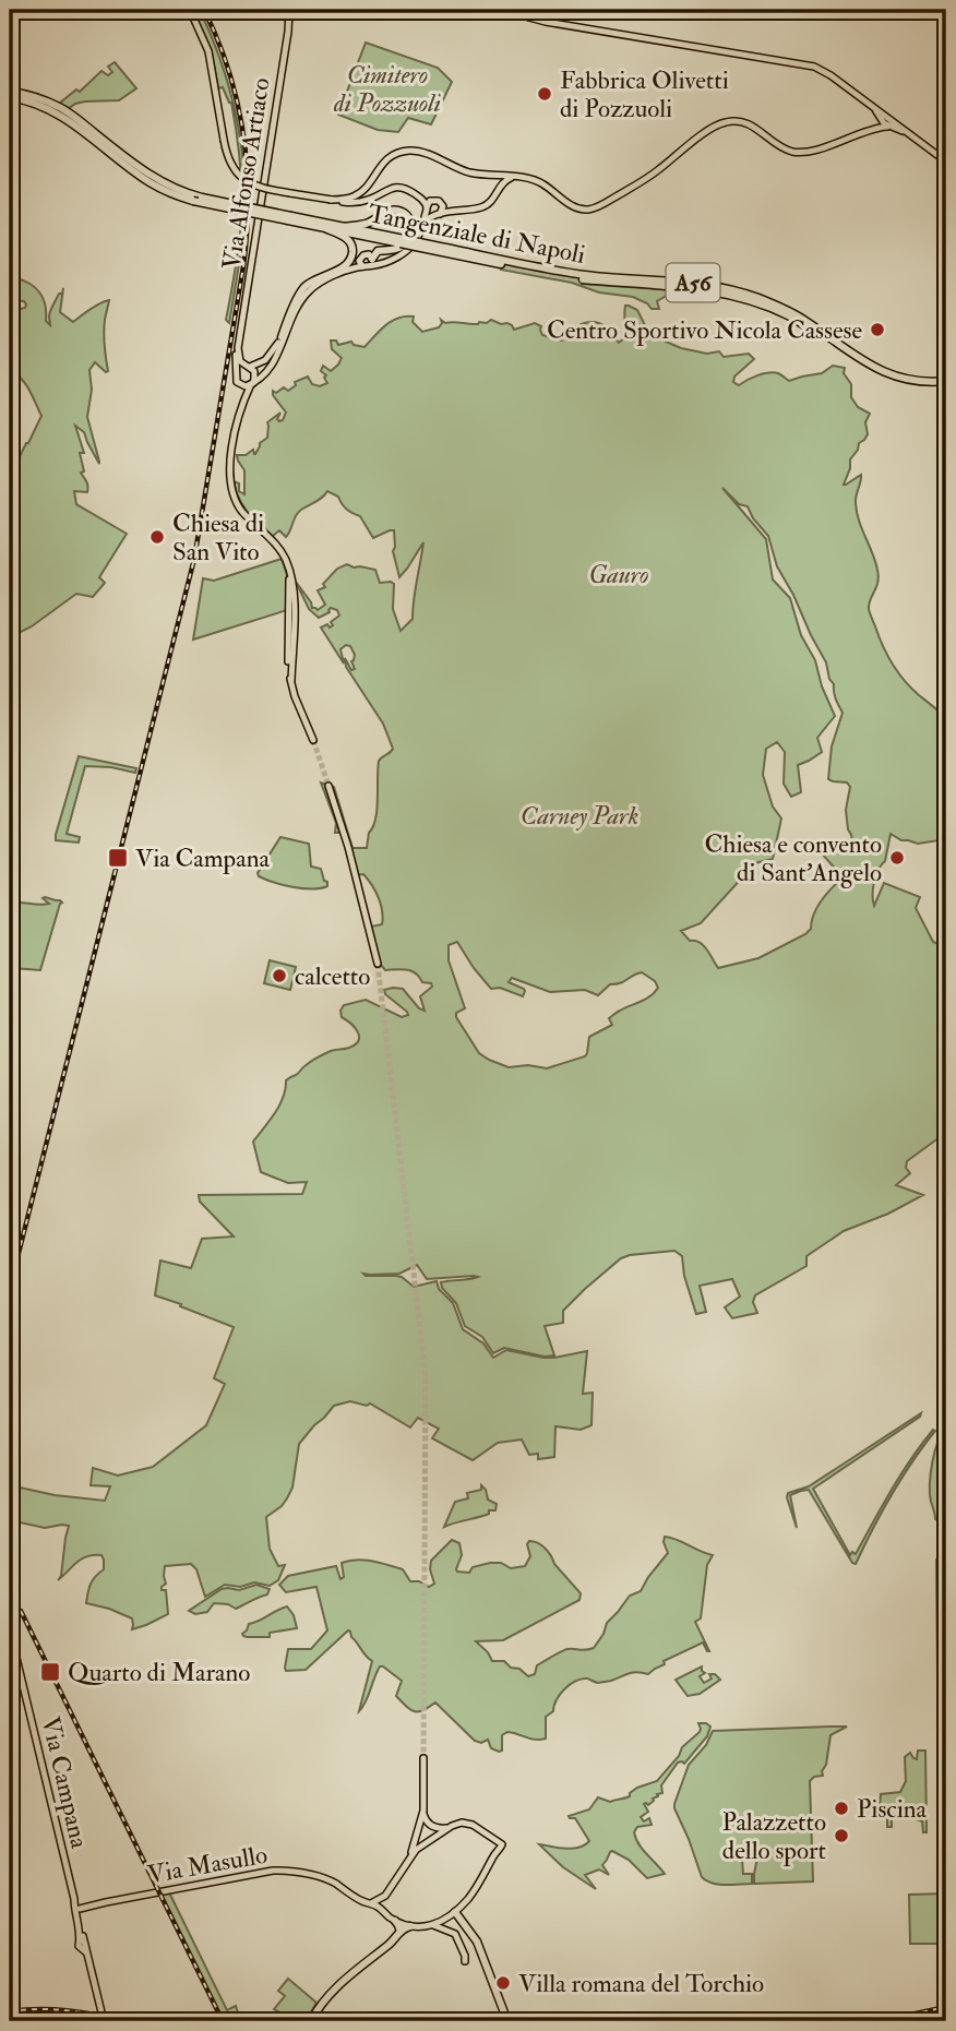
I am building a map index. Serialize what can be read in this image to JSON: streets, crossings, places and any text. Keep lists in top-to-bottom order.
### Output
{
  "streets": {
    "highway": ["Tangenziale di Napoli", "A56"],
    "main road": ["Via Alfonso Artiaco", "Via Campana", "Via Masullo"]
  },
  "crossings": [
    ["Via Campana", "Via Masullo"]
  ],
  "parks": ["Cimitero di Pozzuoli", "Gauro", "Carney Park"],
  "places": {
    "other": [
      "Fabbrica Olivetti di Pozzuoli",
      "Centro Sportivo Nicola Cassese",
      "Chiesa di San Vito",
      "Chiesa e convento di Sant'Angelo",
      "calcetto",
      "Piscina",
      "Palazzetto dello sport",
      "Villa romana del Torchio"
    ],
    "transit": ["Via Campana", "Quarto di Marano"]
  }
}
